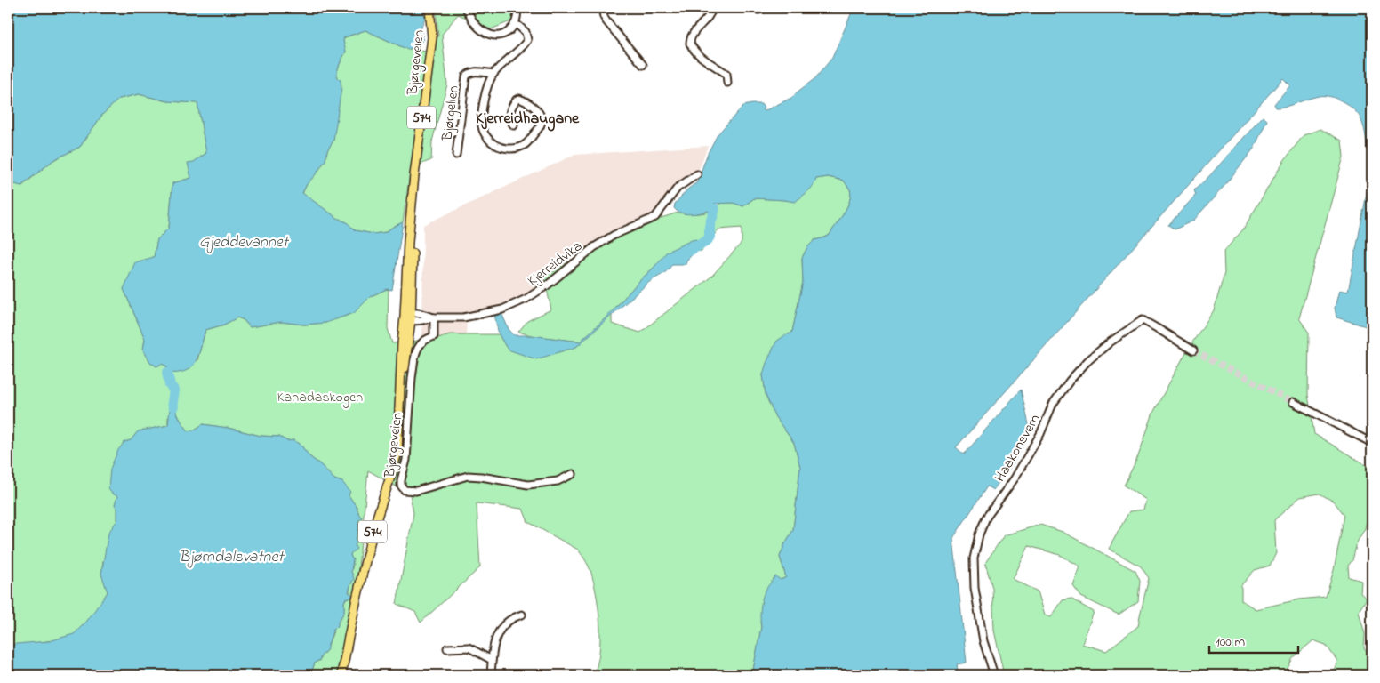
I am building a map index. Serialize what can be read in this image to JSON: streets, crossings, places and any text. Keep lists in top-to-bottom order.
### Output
{
  "streets": {
    "main road": ["Bjørgeveien", "574"],
    "street": ["Bjørgelien", "Kjerreidvika", "Haakonsvern"]
  },
  "crossings": [
    ["Bjørgeveien", "Kjerreidvika"]
  ],
  "districts": ["Kjerreidhaugane"],
  "water": ["Gjeddevannet", "Bjørndalsvatnet"],
  "parks": ["Kanadaskogen"],
  "scale_bar": "100 m"
}
